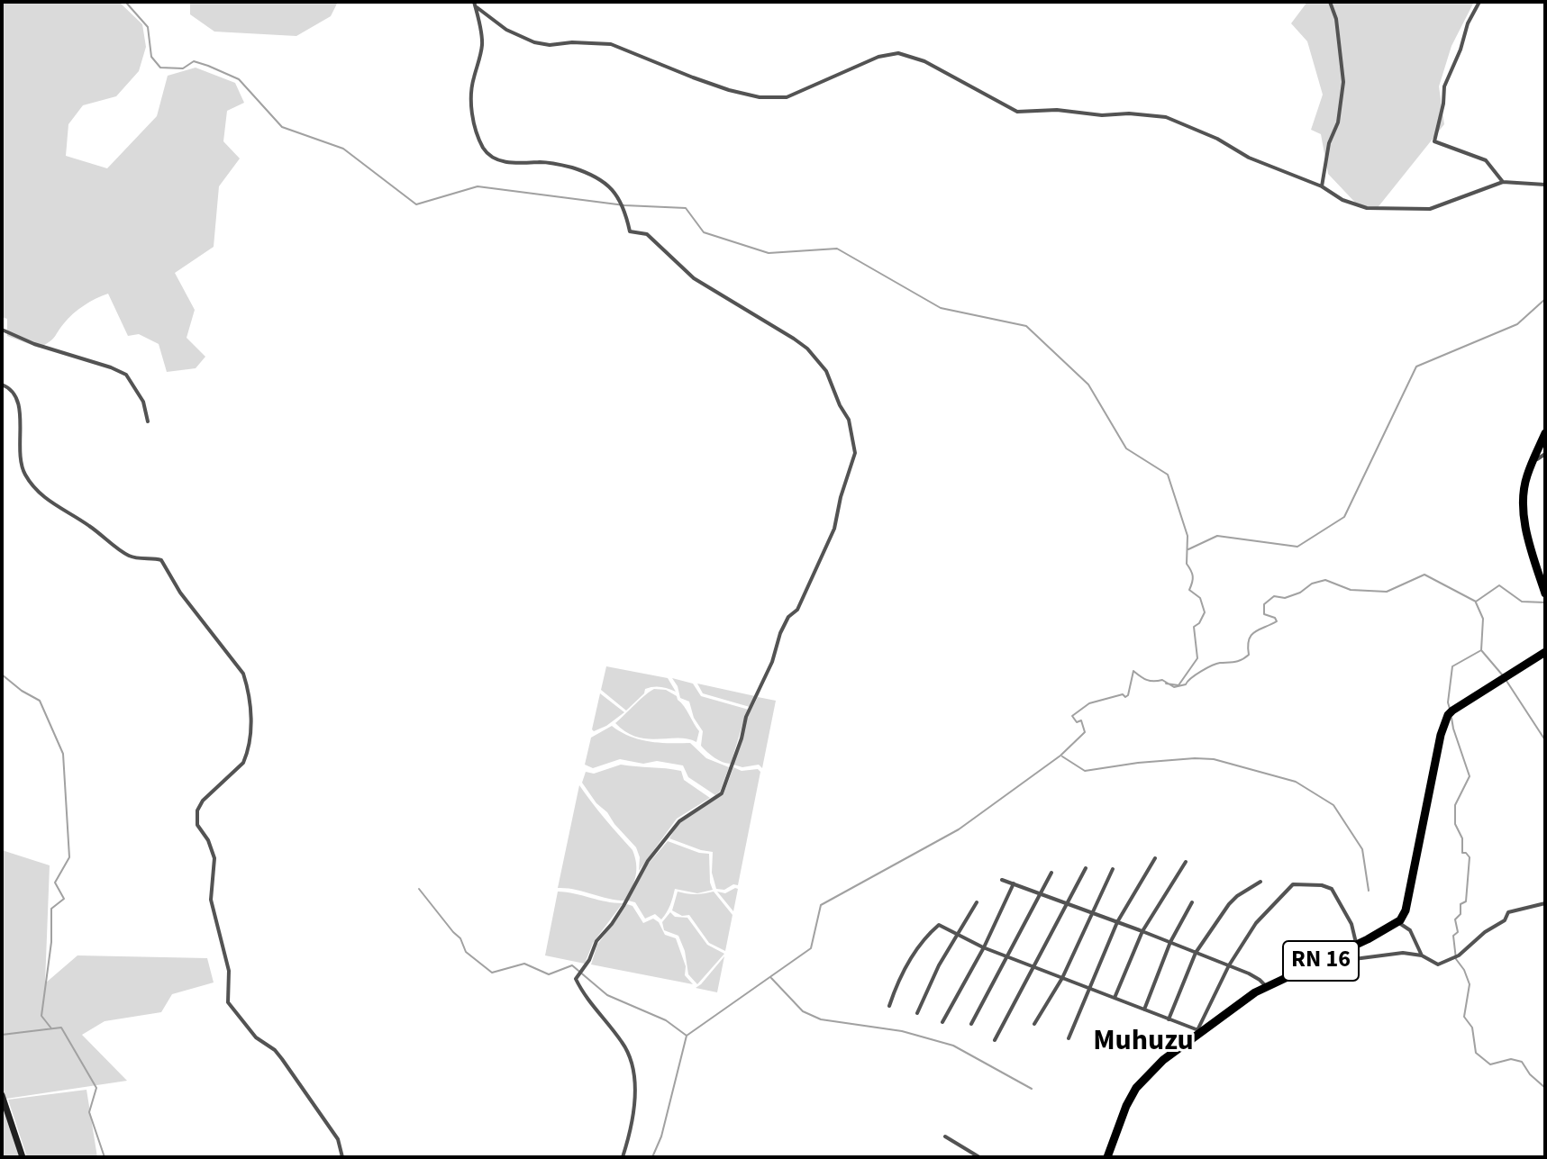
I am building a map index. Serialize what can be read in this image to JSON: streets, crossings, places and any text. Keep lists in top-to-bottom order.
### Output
{
  "streets": {
    "main road": ["RN 16"]
  },
  "districts": ["Muhuzu"]
}
